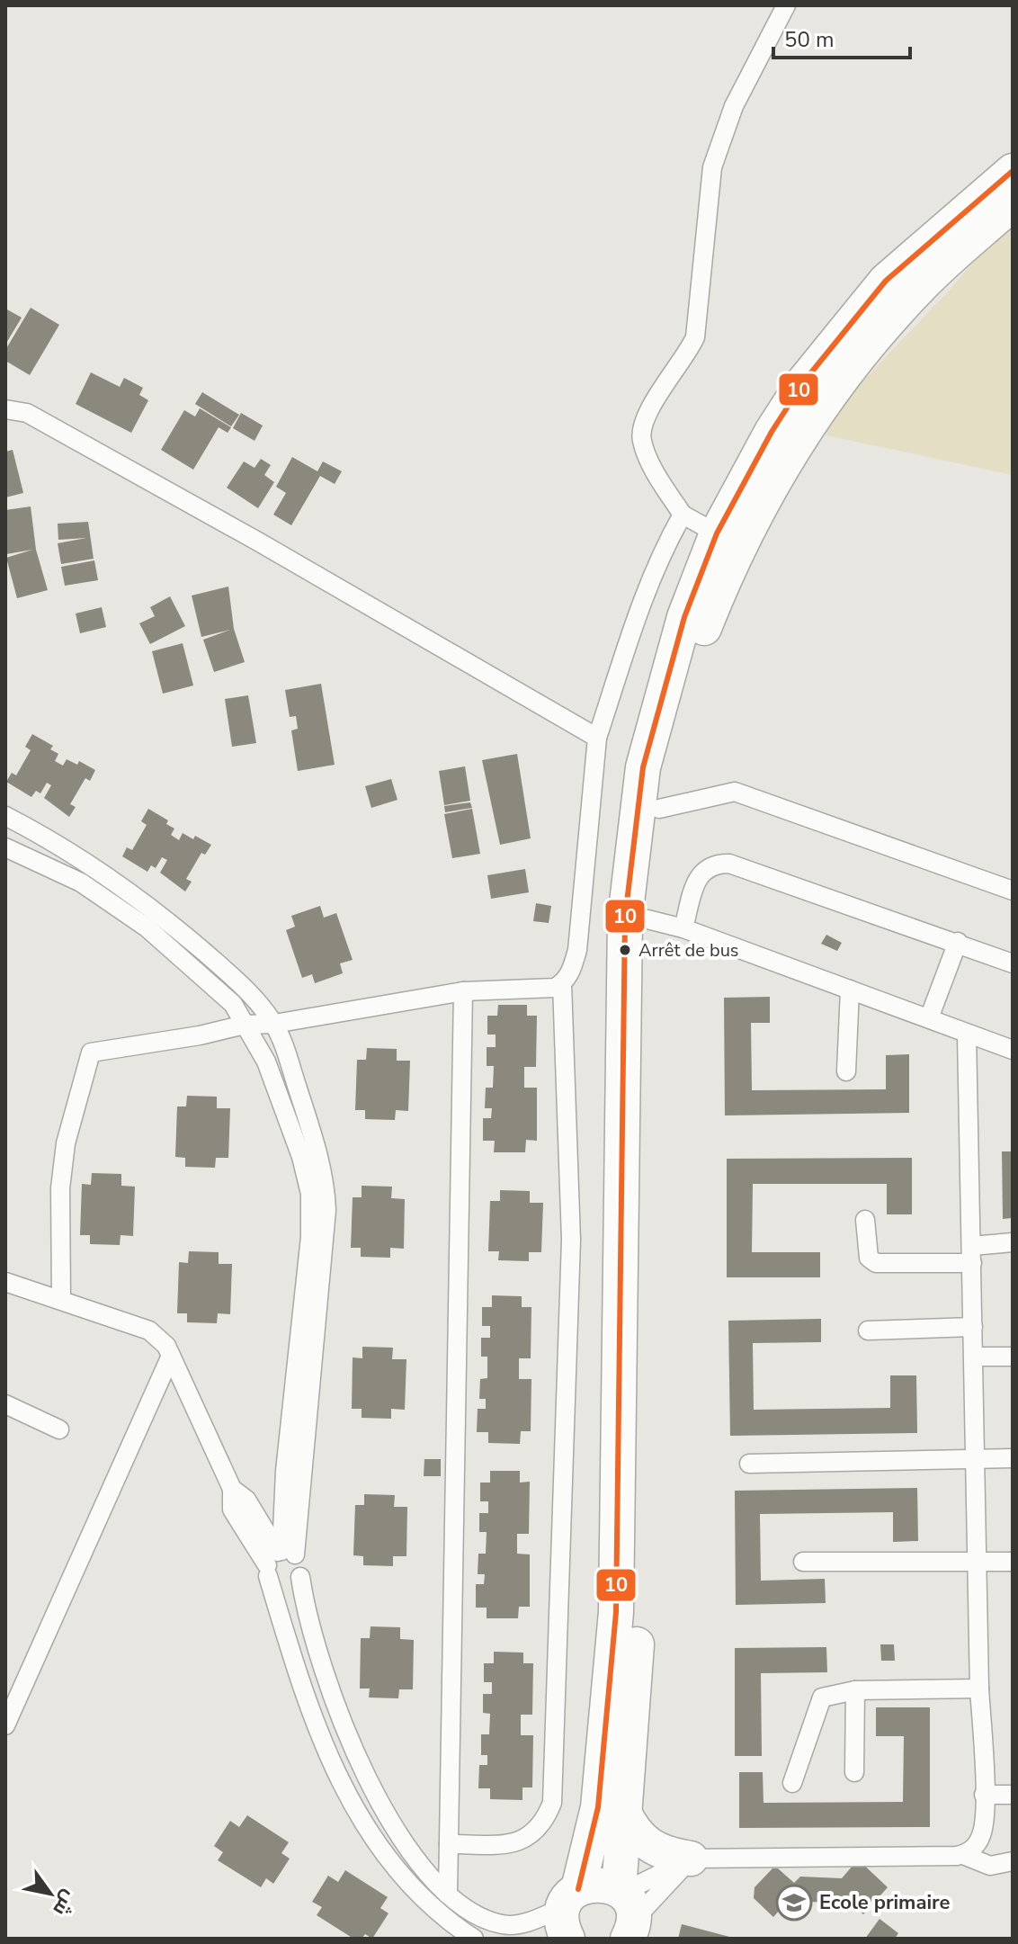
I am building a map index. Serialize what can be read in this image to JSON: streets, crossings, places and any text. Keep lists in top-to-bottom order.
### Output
{
  "places": {
    "other": ["Arrêt de bus"],
    "school or university": ["Ecole primaire"]
  },
  "lines": ["transit line 10"],
  "scale_bar": "50 m",
  "north": "bottom right"
}
